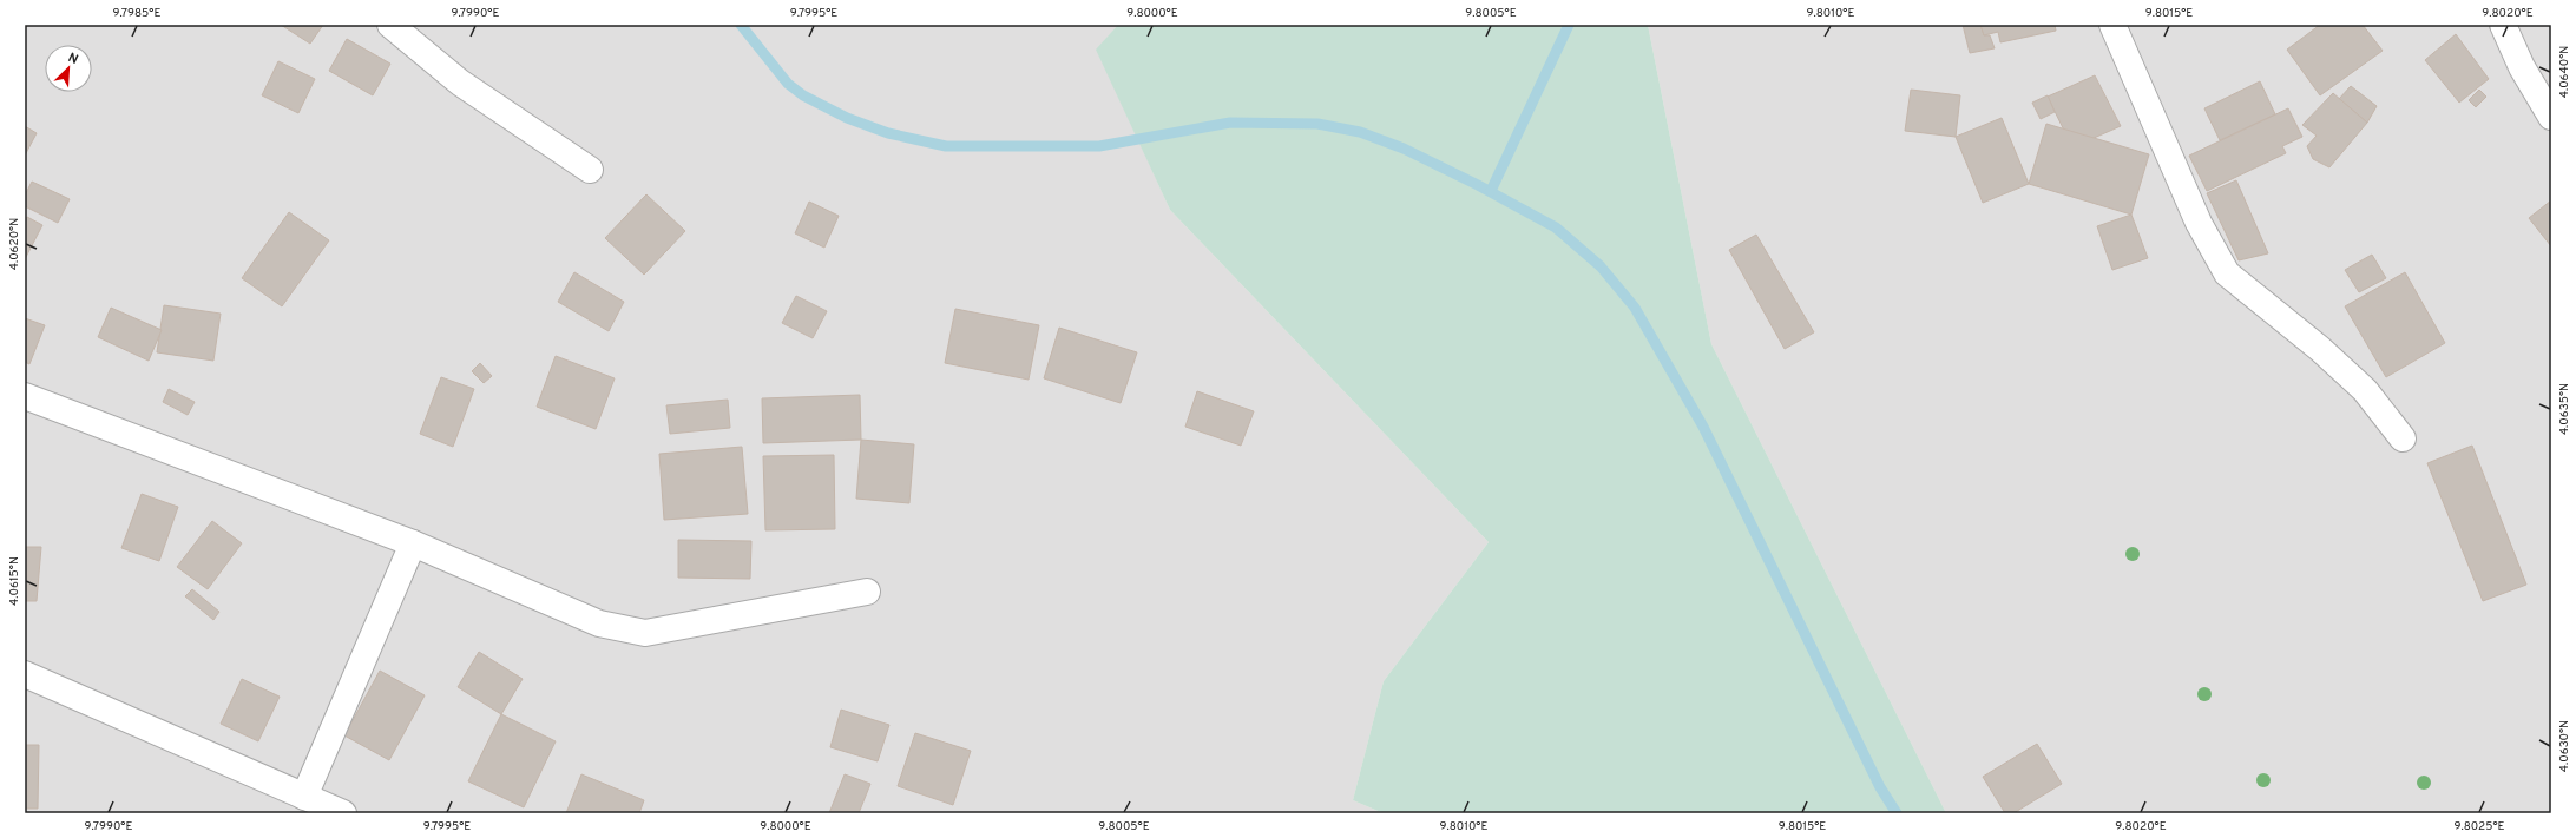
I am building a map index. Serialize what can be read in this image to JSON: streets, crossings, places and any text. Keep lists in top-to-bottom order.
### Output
{
  "north": "top right",
  "coordinates": [
    "9.7985°E",
    "9.7990°E",
    "9.7995°E",
    "9.8000°E",
    "9.8005°E",
    "9.8010°E",
    "9.8015°E",
    "9.8020°E",
    "4.0640°N",
    "4.0620°N",
    "4.0635°N",
    "4.0615°N",
    "4.0630°N",
    "9.8025°E"
  ]
}
